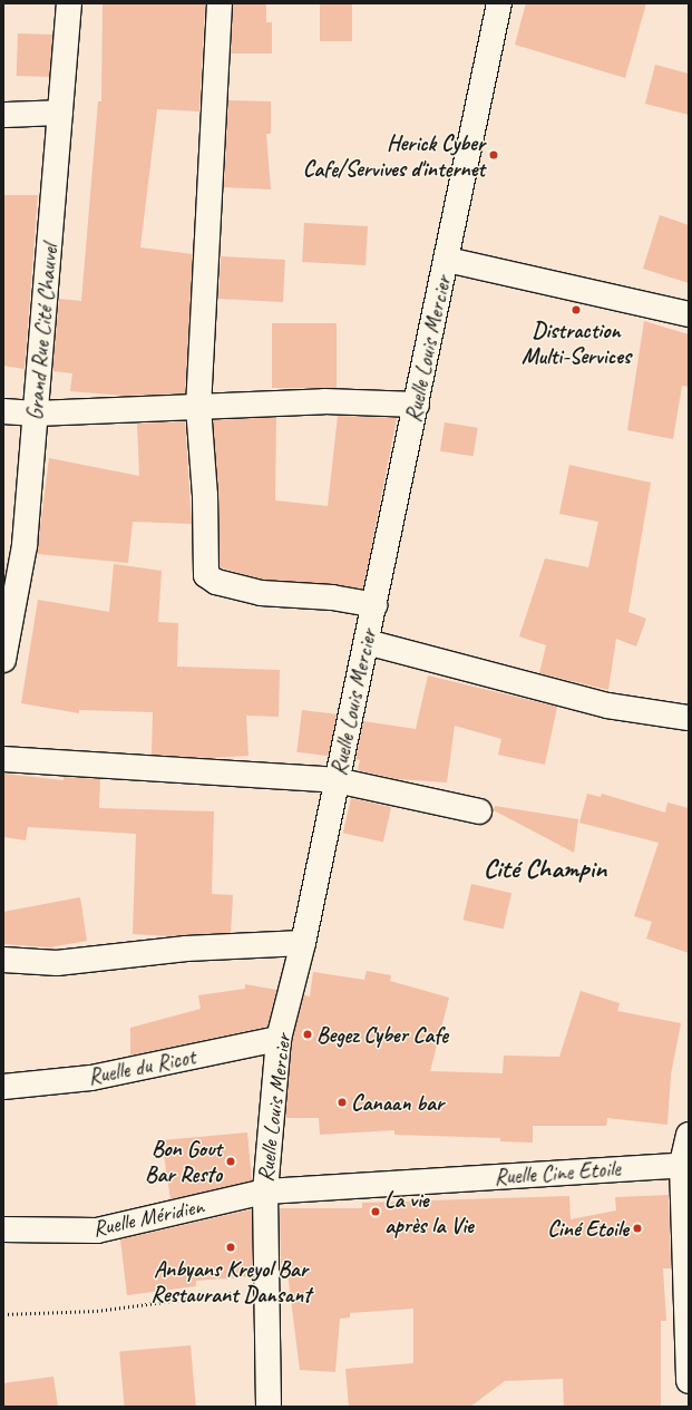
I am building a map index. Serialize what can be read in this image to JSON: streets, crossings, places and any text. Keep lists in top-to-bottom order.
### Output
{
  "streets": {
    "street": [
      "Grand Rue Cité Chauvel",
      "Ruelle Louis Mercier",
      "Ruelle du Ricot",
      "Ruelle Cine Etoile",
      "Ruelle Méridien"
    ]
  },
  "crossings": [
    ["Ruelle Louis Mercier", "Ruelle du Ricot"],
    ["Ruelle Louis Mercier", "Ruelle Cine Etoile"],
    ["Ruelle Louis Mercier", "Ruelle Méridien"],
    ["Ruelle Cine Etoile", "Ruelle Méridien"]
  ],
  "districts": ["Cité Champin"],
  "places": [
    "Herick Cyber Cafe/Servives d'internet",
    "Distraction Multi-Services",
    "Begez Cyber Cafe",
    "Canaan bar",
    "Bon Gout Bar Resto",
    "La vie après la Vie",
    "Ciné Etoile",
    "Anbyans Kreyol Bar Restaurant Dansant"
  ]
}
